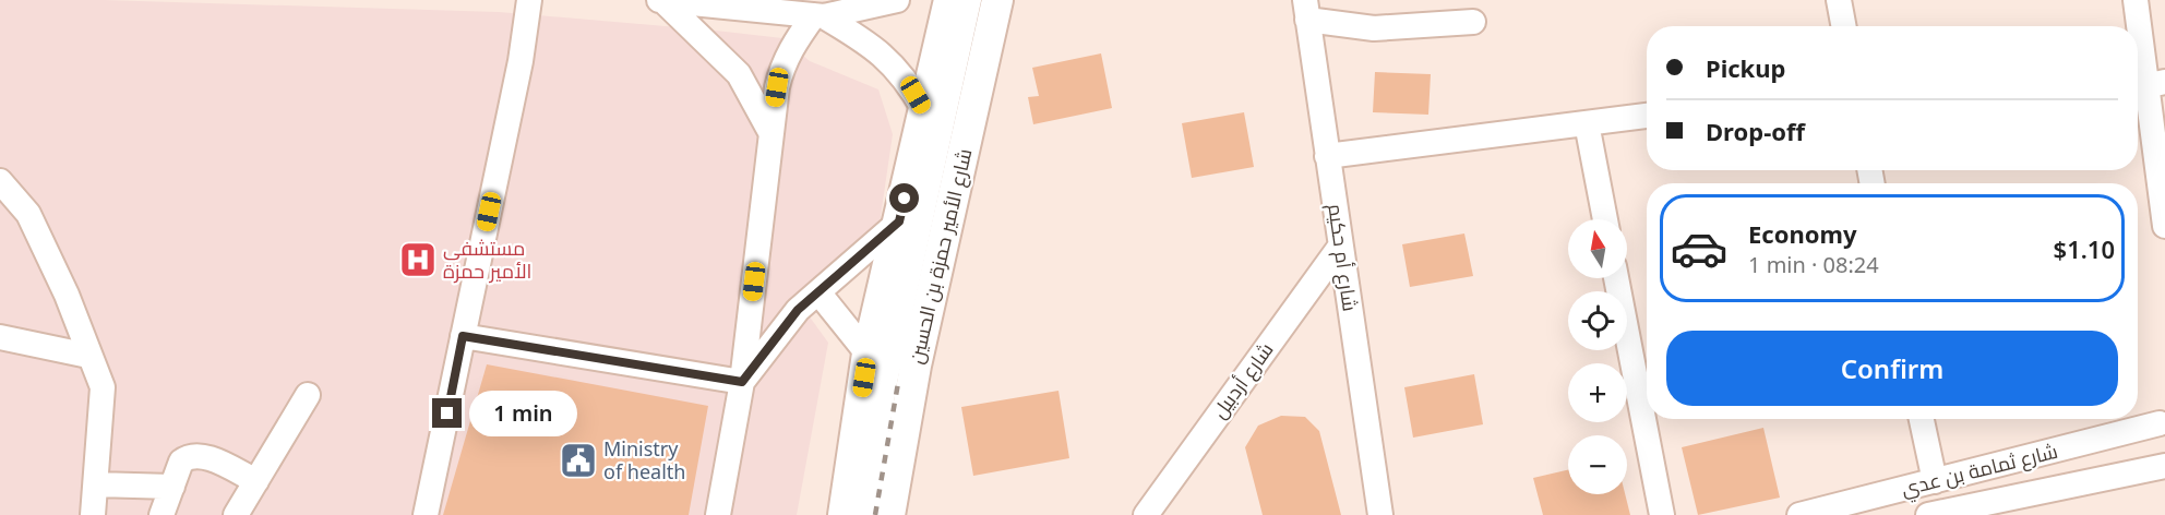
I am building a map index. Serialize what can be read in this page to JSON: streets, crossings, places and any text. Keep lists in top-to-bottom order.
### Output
{
  "streets": {
    "main road": ["شارع الأمير حمزة بن الحسين"],
    "street": ["شارع أم حكيم", "شارع أردبيل", "شارع ثمامة بن عدي"]
  },
  "crossings": [
    ["شارع أم حكيم", "شارع أردبيل"]
  ],
  "places": {
    "hospital": ["مستشفى الأمير حمزة"],
    "public building": ["Ministry of health"]
  },
  "north": "top",
  "page": {
    "banner": ["Pickup", "Drop-off"],
    "list": [
      {
        "name": "Economy",
        "note": "1 min · 08:24",
        "value": "$1.10"
      }
    ],
    "map_buttons": ["+", "−"],
    "buttons": "Confirm",
    "bubble": "1 min"
  }
}
